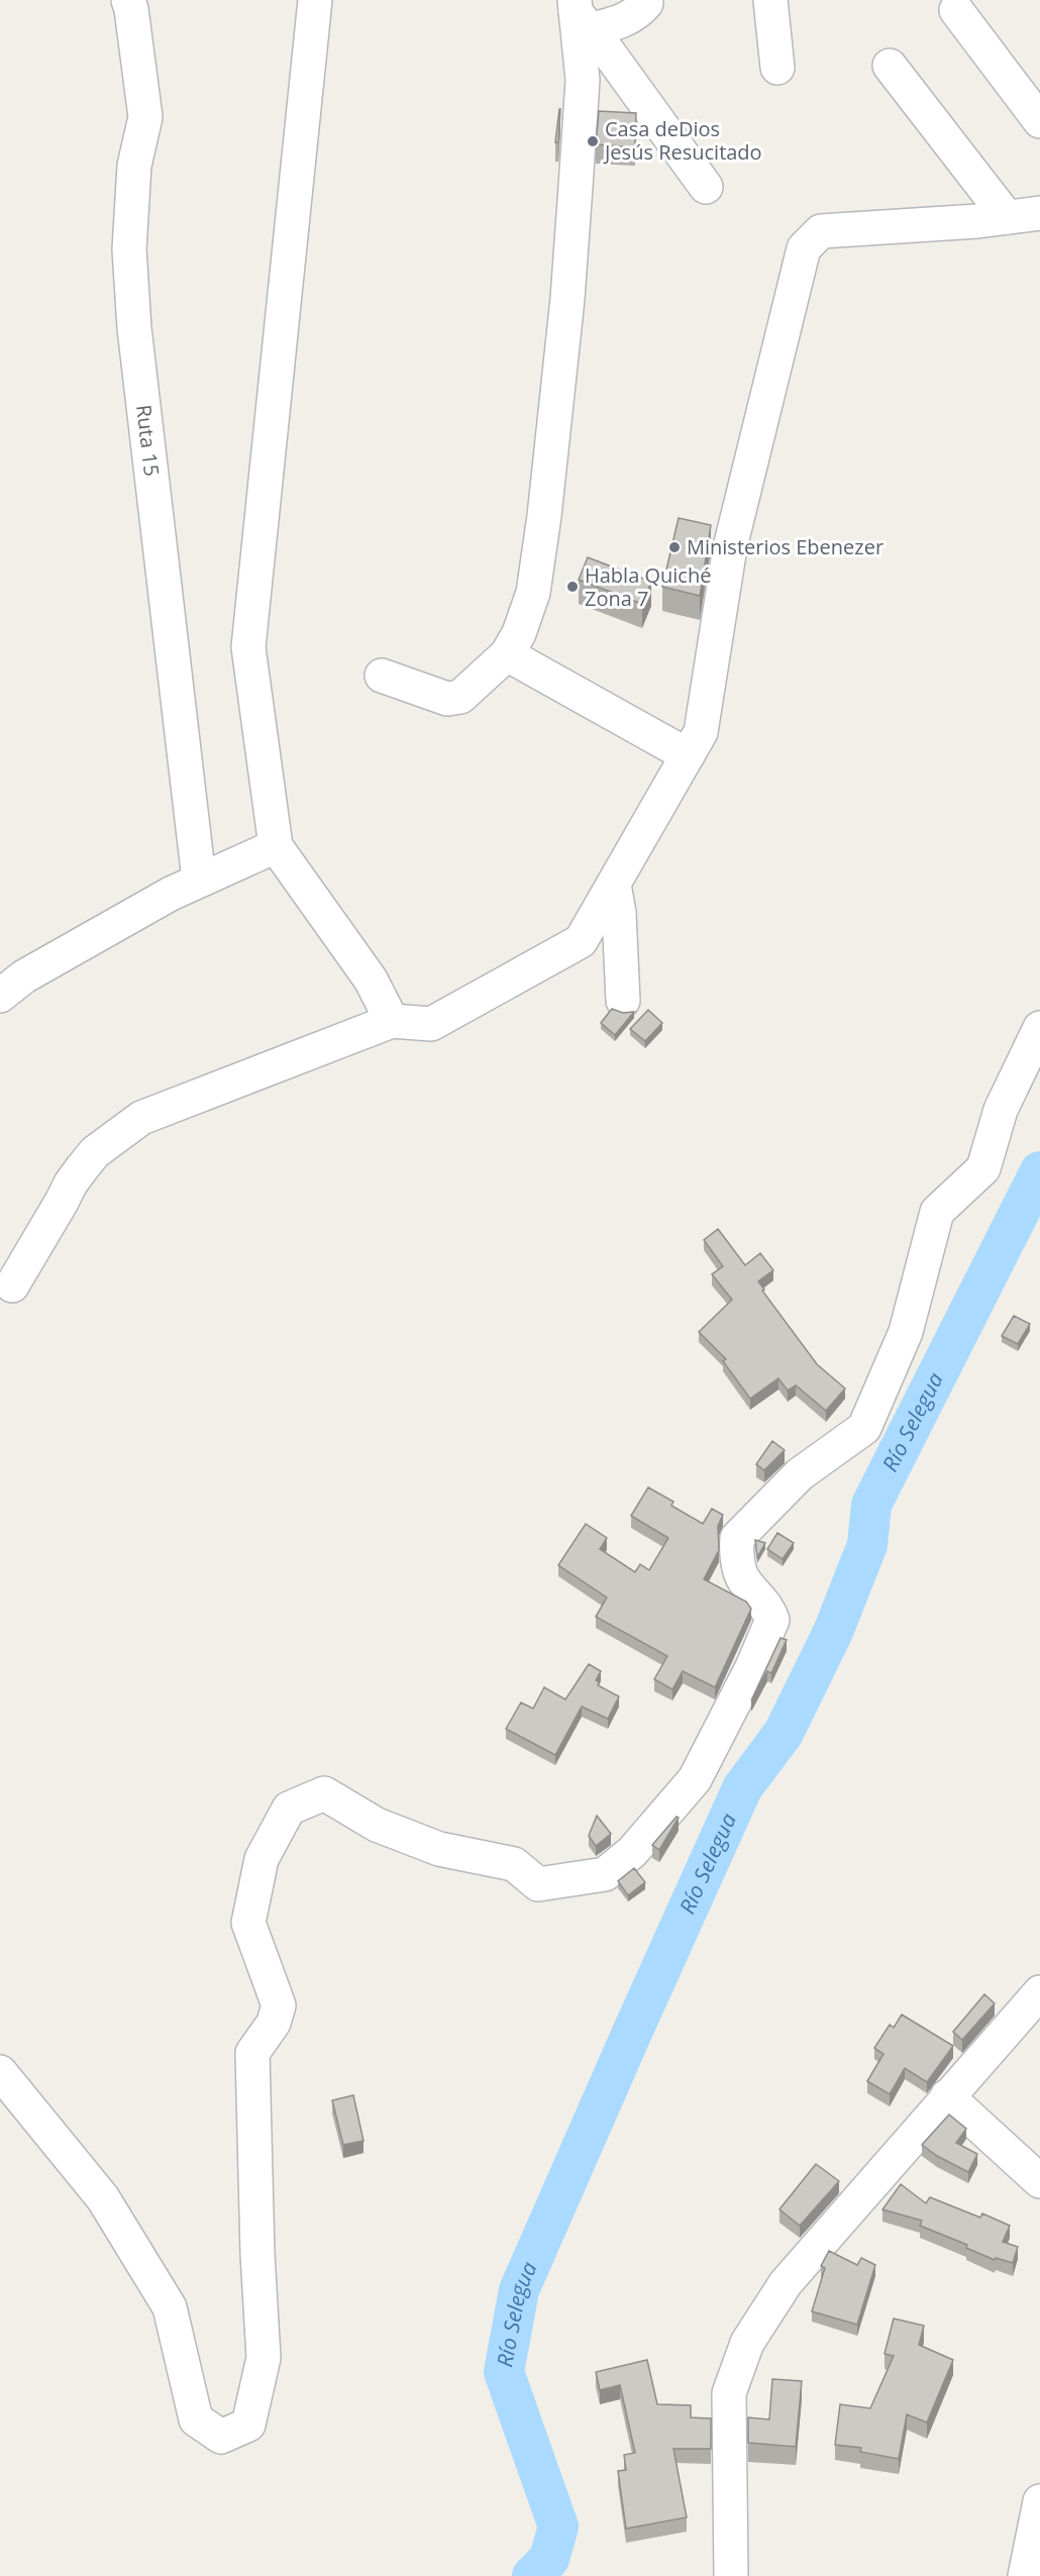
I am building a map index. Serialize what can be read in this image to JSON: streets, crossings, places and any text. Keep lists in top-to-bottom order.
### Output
{
  "streets": {
    "street": ["Ruta 15"]
  },
  "water": ["Río Selegua"],
  "places": ["Casa deDios Jesús Resucitado", "Ministerios Ebenezer", "Habla Quiché Zona 7"]
}
